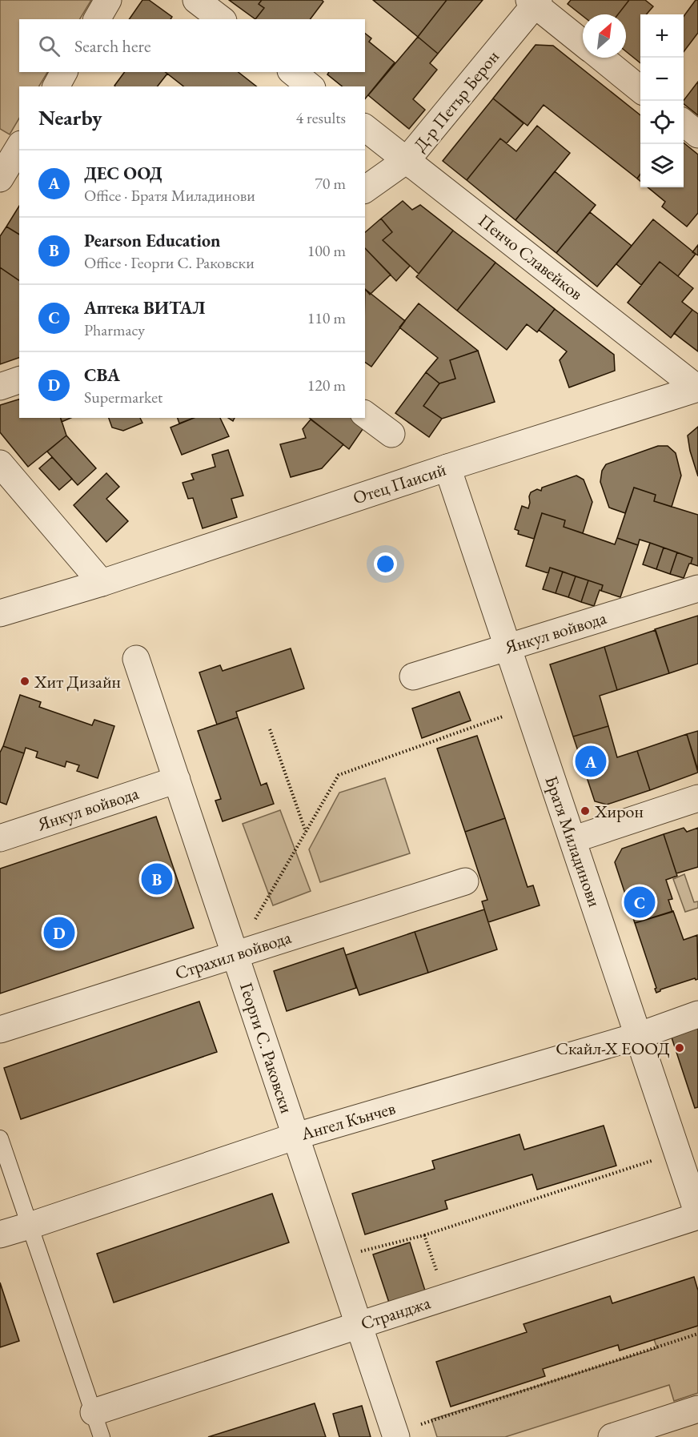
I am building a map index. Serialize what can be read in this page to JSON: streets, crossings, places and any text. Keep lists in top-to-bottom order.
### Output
{
  "streets": {
    "street": [
      "Д-р Петър Берон",
      "Пенчо Славейков",
      "Отец Паисий",
      "Янкул войвода",
      "Братя Миладинови",
      "Страхил войвода",
      "Георги С. Раковски",
      "Ангел Кънчев",
      "Странджа"
    ]
  },
  "crossings": [
    ["Д-р Петър Берон", "Пенчо Славейков"],
    ["Пенчо Славейков", "Отец Паисий"],
    ["Отец Паисий", "Братя Миладинови"],
    ["Янкул войвода", "Братя Миладинови"],
    ["Янкул войвода", "Георги С. Раковски"],
    ["Братя Миладинови", "Ангел Кънчев"],
    ["Братя Миладинови", "Странджа"],
    ["Страхил войвода", "Георги С. Раковски"],
    ["Георги С. Раковски", "Ангел Кънчев"],
    ["Георги С. Раковски", "Странджа"]
  ],
  "places": ["Хит Дизайн", "Хирон", "Скайл-Х ЕООД"],
  "north": "top right",
  "page": {
    "map_buttons": ["+", "−"],
    "search": "Search here",
    "heading": ["Nearby", "4 results"],
    "list": [
      {
        "mark": "A",
        "name": "ДЕС ООД",
        "note": "Office · Братя Миладинови",
        "value": "70 m"
      },
      {
        "mark": "B",
        "name": "Pearson Education",
        "note": "Office · Георги С. Раковски",
        "value": "100 m"
      },
      {
        "mark": "C",
        "name": "Аптека ВИТАЛ",
        "note": "Pharmacy",
        "value": "110 m"
      },
      {
        "mark": "D",
        "name": "CBA",
        "note": "Supermarket",
        "value": "120 m"
      }
    ],
    "pins": [
      "A",
      "B",
      "C",
      "D"
    ]
  }
}
